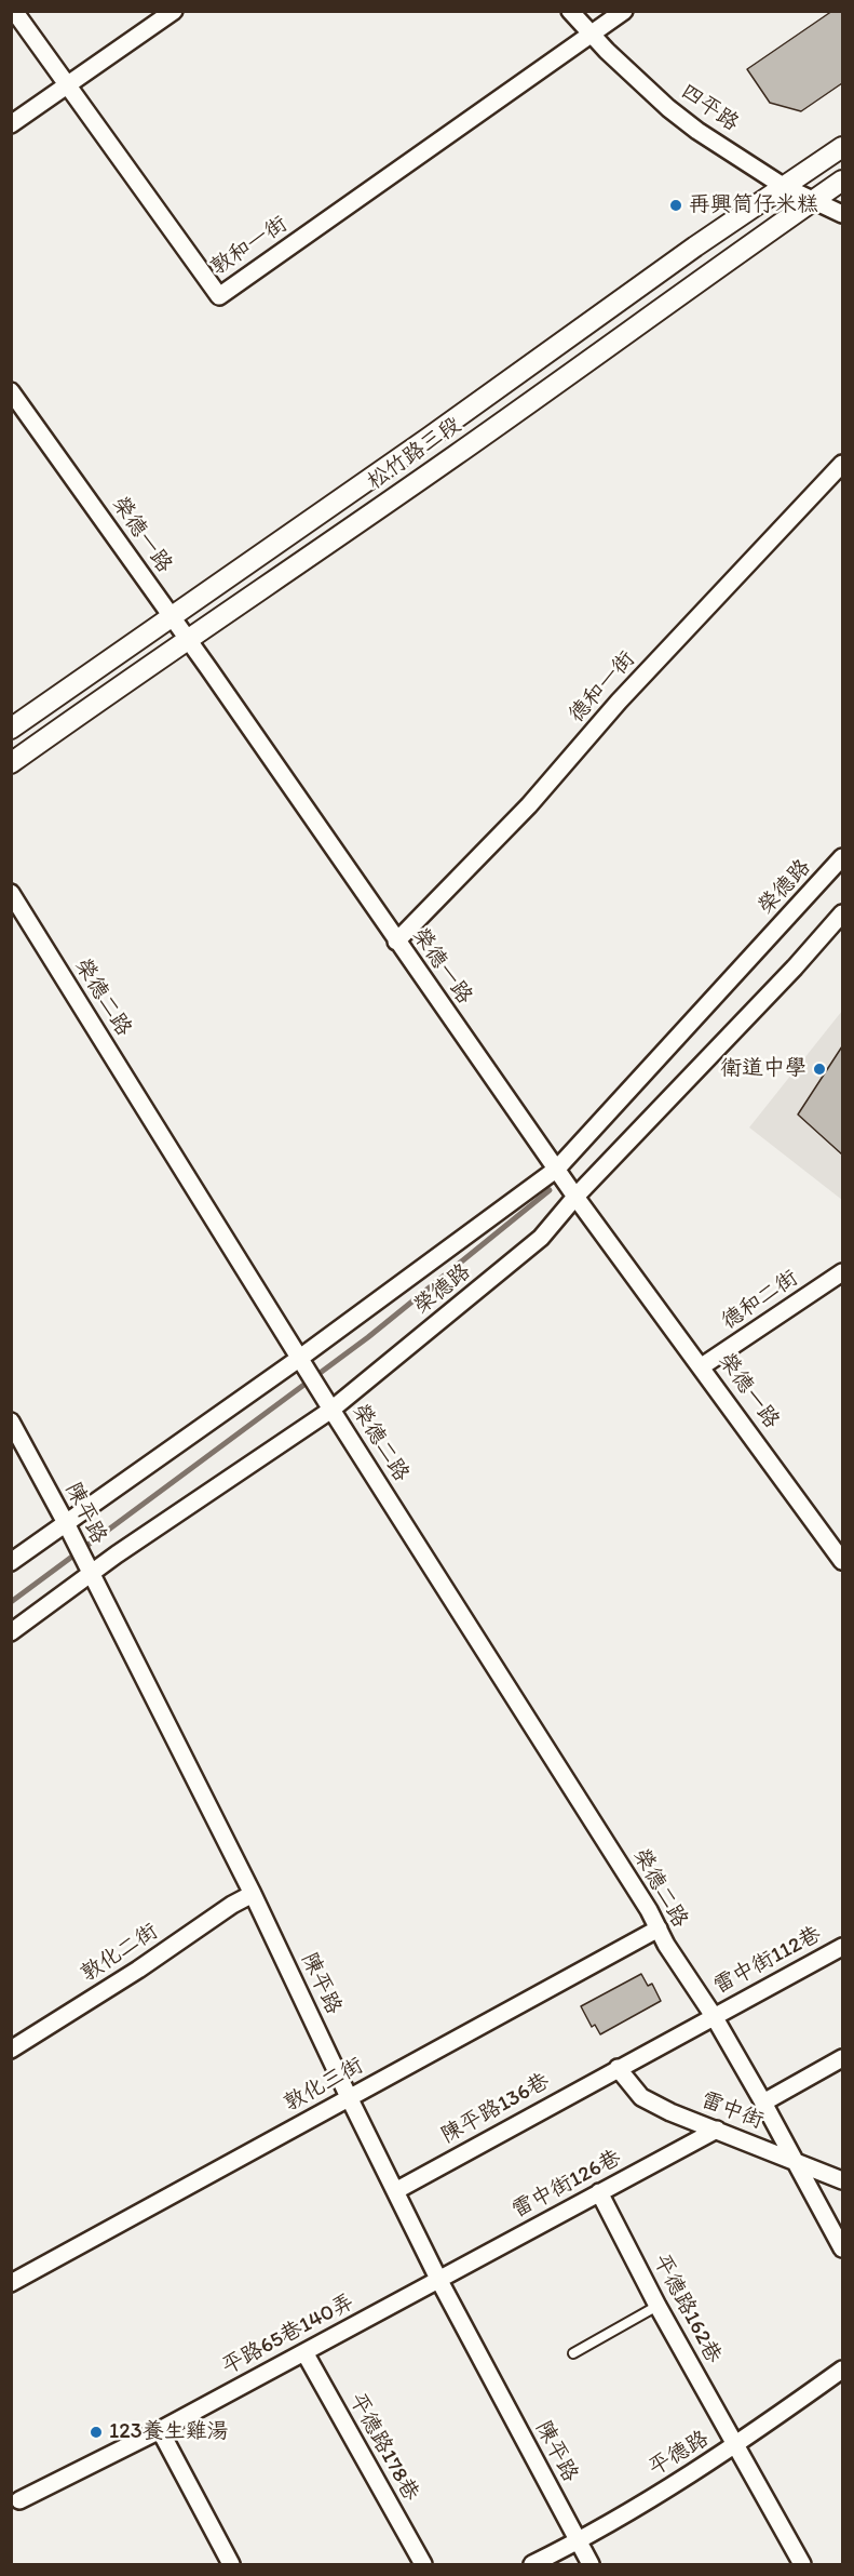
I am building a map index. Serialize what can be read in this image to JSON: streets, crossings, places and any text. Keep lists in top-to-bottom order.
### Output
{
  "streets": {
    "street": [
      "四平路",
      "敦和一街",
      "松竹路三段",
      "榮德一路",
      "德和一街",
      "榮德路",
      "榮德二路",
      "德和二街",
      "陳平路",
      "敦化二街",
      "雷中街112巷",
      "敦化三街",
      "陳平路136巷",
      "雷中街",
      "雷中街126巷",
      "平德路162巷",
      "平路65巷140弄",
      "平德路178巷",
      "平德路"
    ]
  },
  "crossings": [
    ["四平路", "敦和一街"],
    ["四平路", "松竹路三段"],
    ["松竹路三段", "榮德一路"],
    ["榮德一路", "德和一街"],
    ["榮德一路", "榮德路"],
    ["榮德一路", "德和二街"],
    ["榮德路", "榮德二路"],
    ["榮德路", "陳平路"],
    ["榮德二路", "雷中街112巷"],
    ["榮德二路", "敦化三街"],
    ["陳平路", "敦化二街"],
    ["陳平路", "敦化三街"],
    ["陳平路", "陳平路136巷"],
    ["陳平路", "雷中街126巷"],
    ["陳平路", "平路65巷140弄"],
    ["陳平路", "平德路"],
    ["雷中街112巷", "陳平路136巷"],
    ["雷中街112巷", "雷中街"],
    ["陳平路136巷", "雷中街"],
    ["雷中街", "雷中街126巷"],
    ["雷中街126巷", "平德路162巷"],
    ["雷中街126巷", "平路65巷140弄"],
    ["平德路162巷", "平德路"],
    ["平路65巷140弄", "平德路178巷"]
  ],
  "places": ["再興筒仔米糕", "衛道中學", "123養生雞湯"]
}
